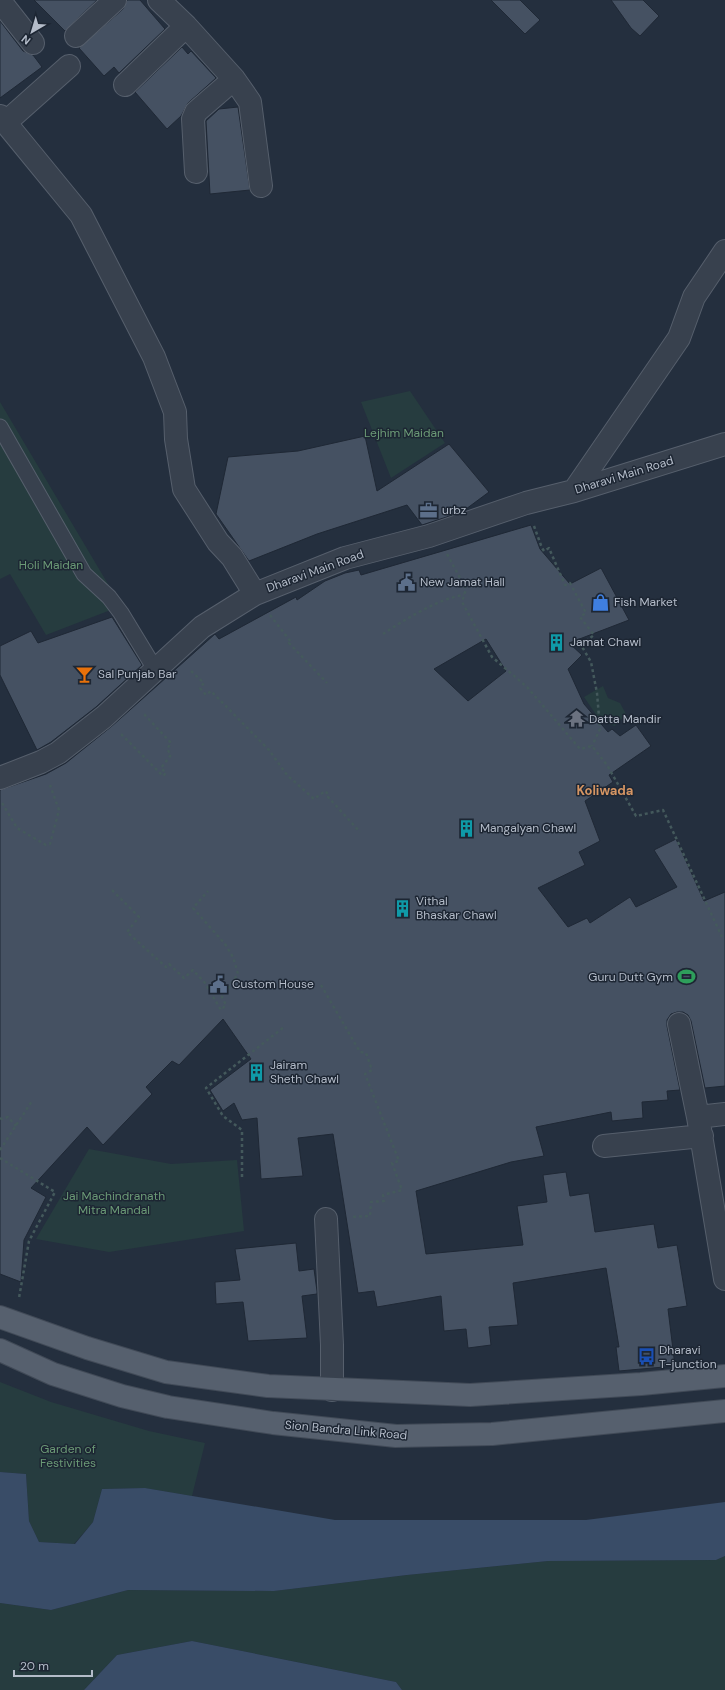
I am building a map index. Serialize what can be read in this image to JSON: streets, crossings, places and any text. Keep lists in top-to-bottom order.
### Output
{
  "streets": {
    "main road": ["Sion Bandra Link Road"],
    "street": ["Dharavi Main Road"]
  },
  "districts": ["Koliwada"],
  "parks": [
    "Lejhim Maidan",
    "Holi Maidan",
    "Jai Machindranath Mitra Mandal",
    "Garden of Festivities"
  ],
  "places": {
    "office": ["urbz"],
    "public building": ["New Jamat Hall", "Custom House"],
    "shop": ["Fish Market"],
    "building": [
      "Jamat Chawl",
      "Mangalyan Chawl",
      "Vithal Bhaskar Chawl",
      "Jairam Sheth Chawl"
    ],
    "bar": ["Sal Punjab Bar"],
    "temple": ["Datta Mandir"],
    "sports": ["Guru Dutt Gym"],
    "bus stop": ["Dharavi T-junction"]
  },
  "scale_bar": "20 m",
  "north": "bottom left"
}
